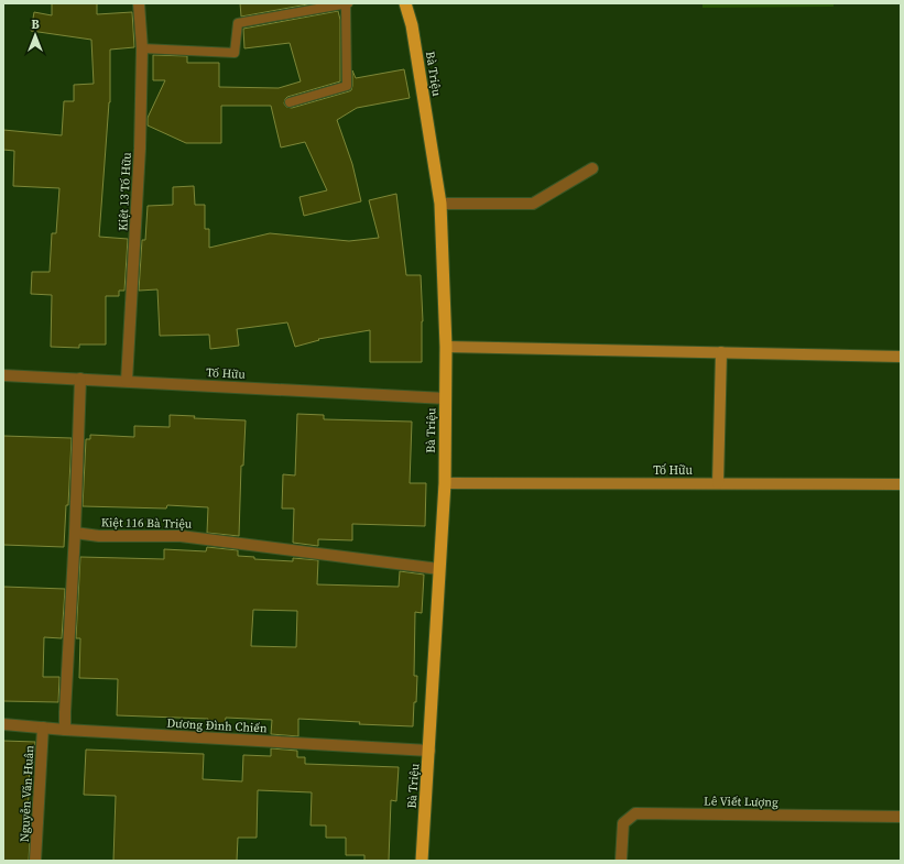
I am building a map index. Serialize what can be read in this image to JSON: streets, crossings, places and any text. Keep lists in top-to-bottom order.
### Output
{
  "streets": {
    "highway": ["Bà Triệu"],
    "main road": ["Tố Hữu"],
    "street": [
      "Kiệt 13 Tố Hữu",
      "Kiệt 116 Bà Triệu",
      "Dương Đình Chiến",
      "Nguyễn Văn Huân",
      "Lê Viết Lượng"
    ]
  },
  "crossings": [
    ["Bà Triệu", "Tố Hữu"],
    ["Bà Triệu", "Kiệt 116 Bà Triệu"],
    ["Bà Triệu", "Dương Đình Chiến"],
    ["Kiệt 13 Tố Hữu", "Tố Hữu"],
    ["Dương Đình Chiến", "Nguyễn Văn Huân"]
  ],
  "north": "top"
}
